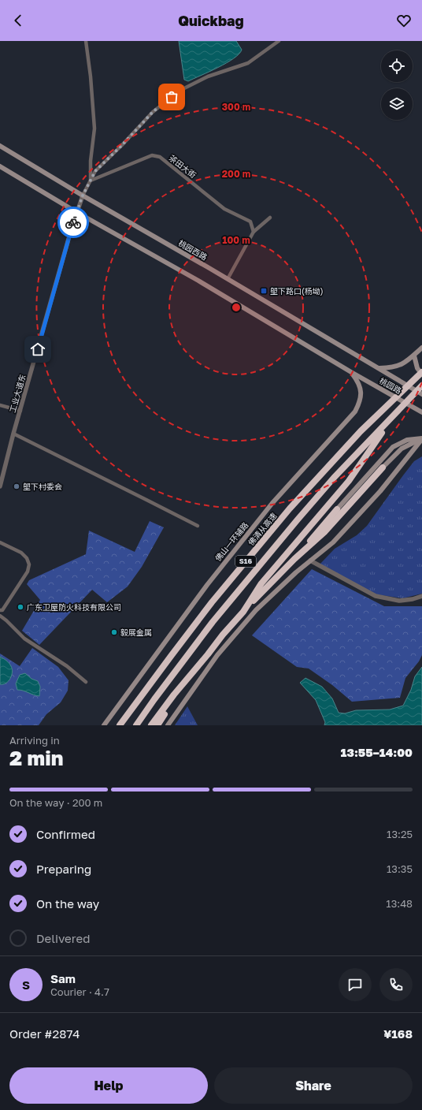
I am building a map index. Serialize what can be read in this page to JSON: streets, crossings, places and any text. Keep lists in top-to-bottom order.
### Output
{
  "streets": {
    "highway": ["佛清从高速", "S16"],
    "main road": ["桃园西路", "桃园路", "佛山一环辅路"],
    "street": ["茶田大街", "工业大道东"]
  },
  "crossings": [
    ["桃园西路", "桃园路"],
    ["桃园西路", "工业大道东"],
    ["桃园路", "佛山一环辅路"]
  ],
  "places": {
    "transit": ["塱下路口(杨坳)"],
    "other": ["塱下村委会", "广东卫屋防火科技有限公司", "毅展金属"]
  },
  "page": {
    "header": "Quickbag",
    "heading": ["2 min", "Arriving in", "13:55–14:00"],
    "panel": [
      "Sam",
      "Courier · 4.7",
      "Order #2874",
      "¥168"
    ],
    "bar": "On the way · 200 m",
    "list": [
      ["Confirmed", "13:25"],
      ["Preparing", "13:35"],
      ["On the way", "13:48"],
      "Delivered"
    ],
    "round": "S",
    "buttons": ["Help", "Share"]
  },
  "rings": ["300 m", "200 m", "100 m"]
}
